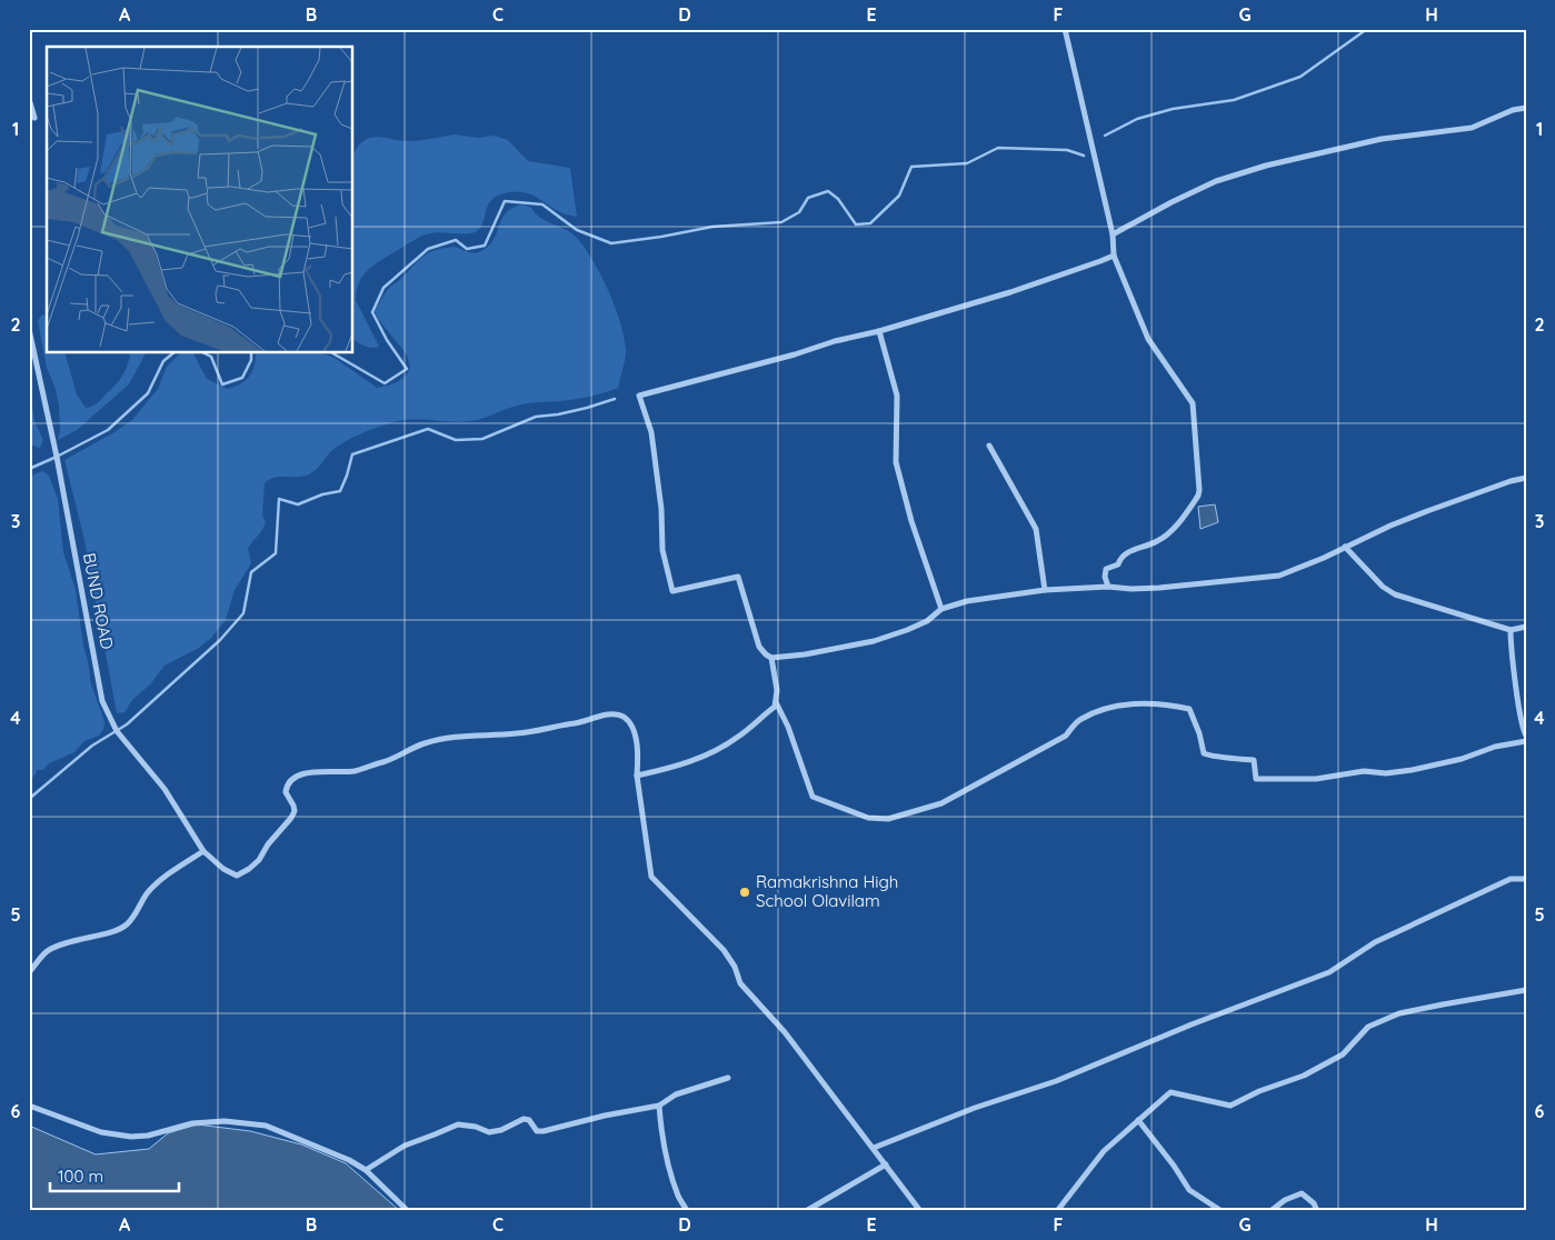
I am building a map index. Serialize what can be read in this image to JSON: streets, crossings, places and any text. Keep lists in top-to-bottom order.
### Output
{
  "streets": {
    "street": ["BUND ROAD"]
  },
  "places": ["Ramakrishna High School Olavilam"],
  "scale_bar": "100 m",
  "grid": {
    "columns": [
      "A",
      "B",
      "C",
      "D",
      "E",
      "F",
      "G",
      "H"
    ],
    "rows": [
      "1",
      "2",
      "3",
      "4",
      "5",
      "6"
    ]
  }
}
